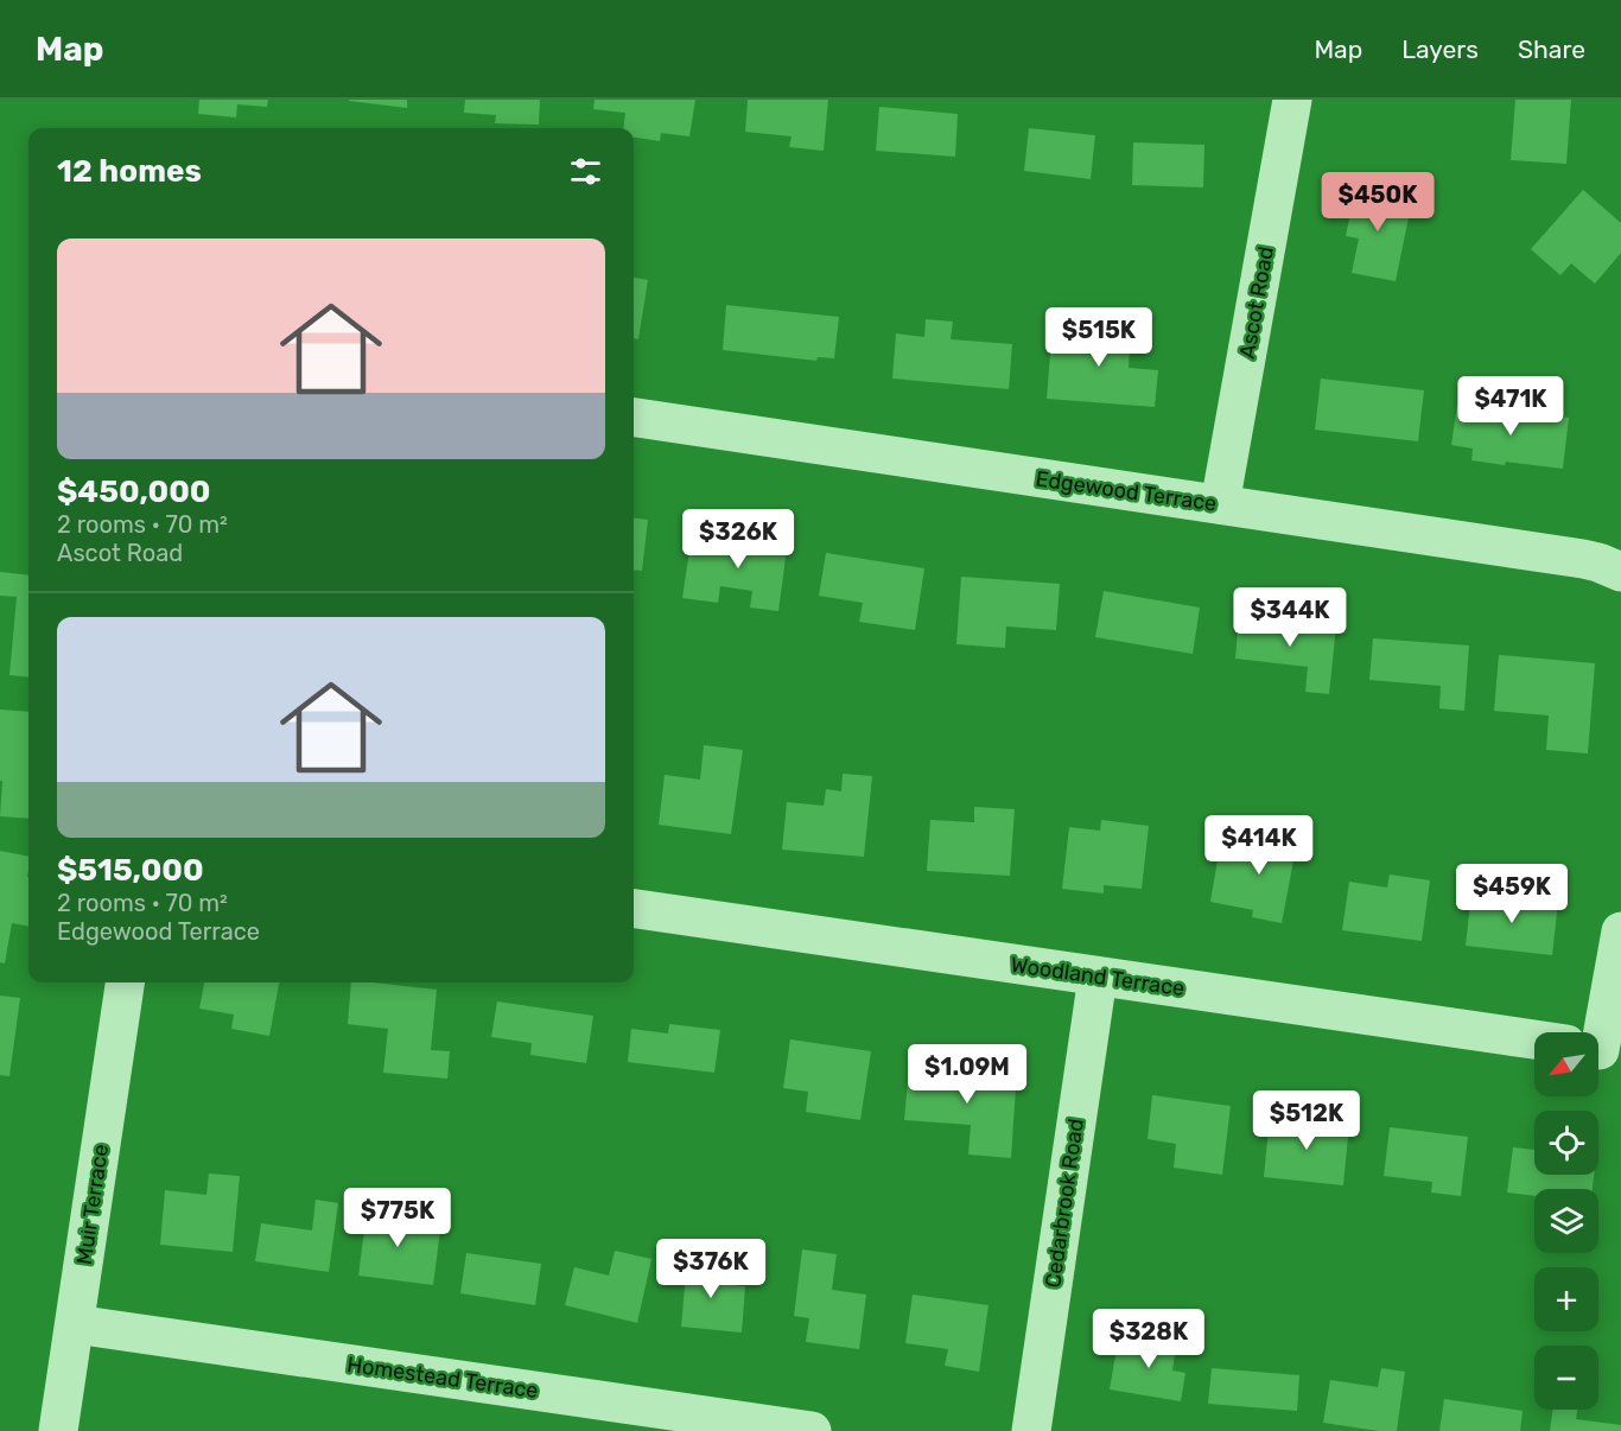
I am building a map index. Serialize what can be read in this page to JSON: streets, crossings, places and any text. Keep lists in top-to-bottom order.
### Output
{
  "streets": {
    "street": [
      "Ascot Road",
      "Edgewood Terrace",
      "Woodland Terrace",
      "Cedarbrook Road",
      "Muir Terrace",
      "Homestead Terrace"
    ]
  },
  "crossings": [
    ["Ascot Road", "Edgewood Terrace"],
    ["Woodland Terrace", "Cedarbrook Road"],
    ["Muir Terrace", "Homestead Terrace"]
  ],
  "north": "bottom left",
  "page": {
    "header": "Map",
    "nav": ["Map", "Layers", "Share"],
    "heading": "12 homes",
    "price": [
      "$450K",
      "$515K",
      "$471K",
      "$326K",
      "$344K",
      "$414K",
      "$459K",
      "$1.09M",
      "$512K",
      "$775K",
      "$376K",
      "$328K"
    ],
    "list": [
      {
        "name": "$450,000",
        "note": "2 rooms · 70 m² · Ascot Road"
      },
      {
        "name": "$515,000",
        "note": "2 rooms · 70 m² · Edgewood Terrace"
      }
    ],
    "map_buttons": ["+", "−"]
  }
}
